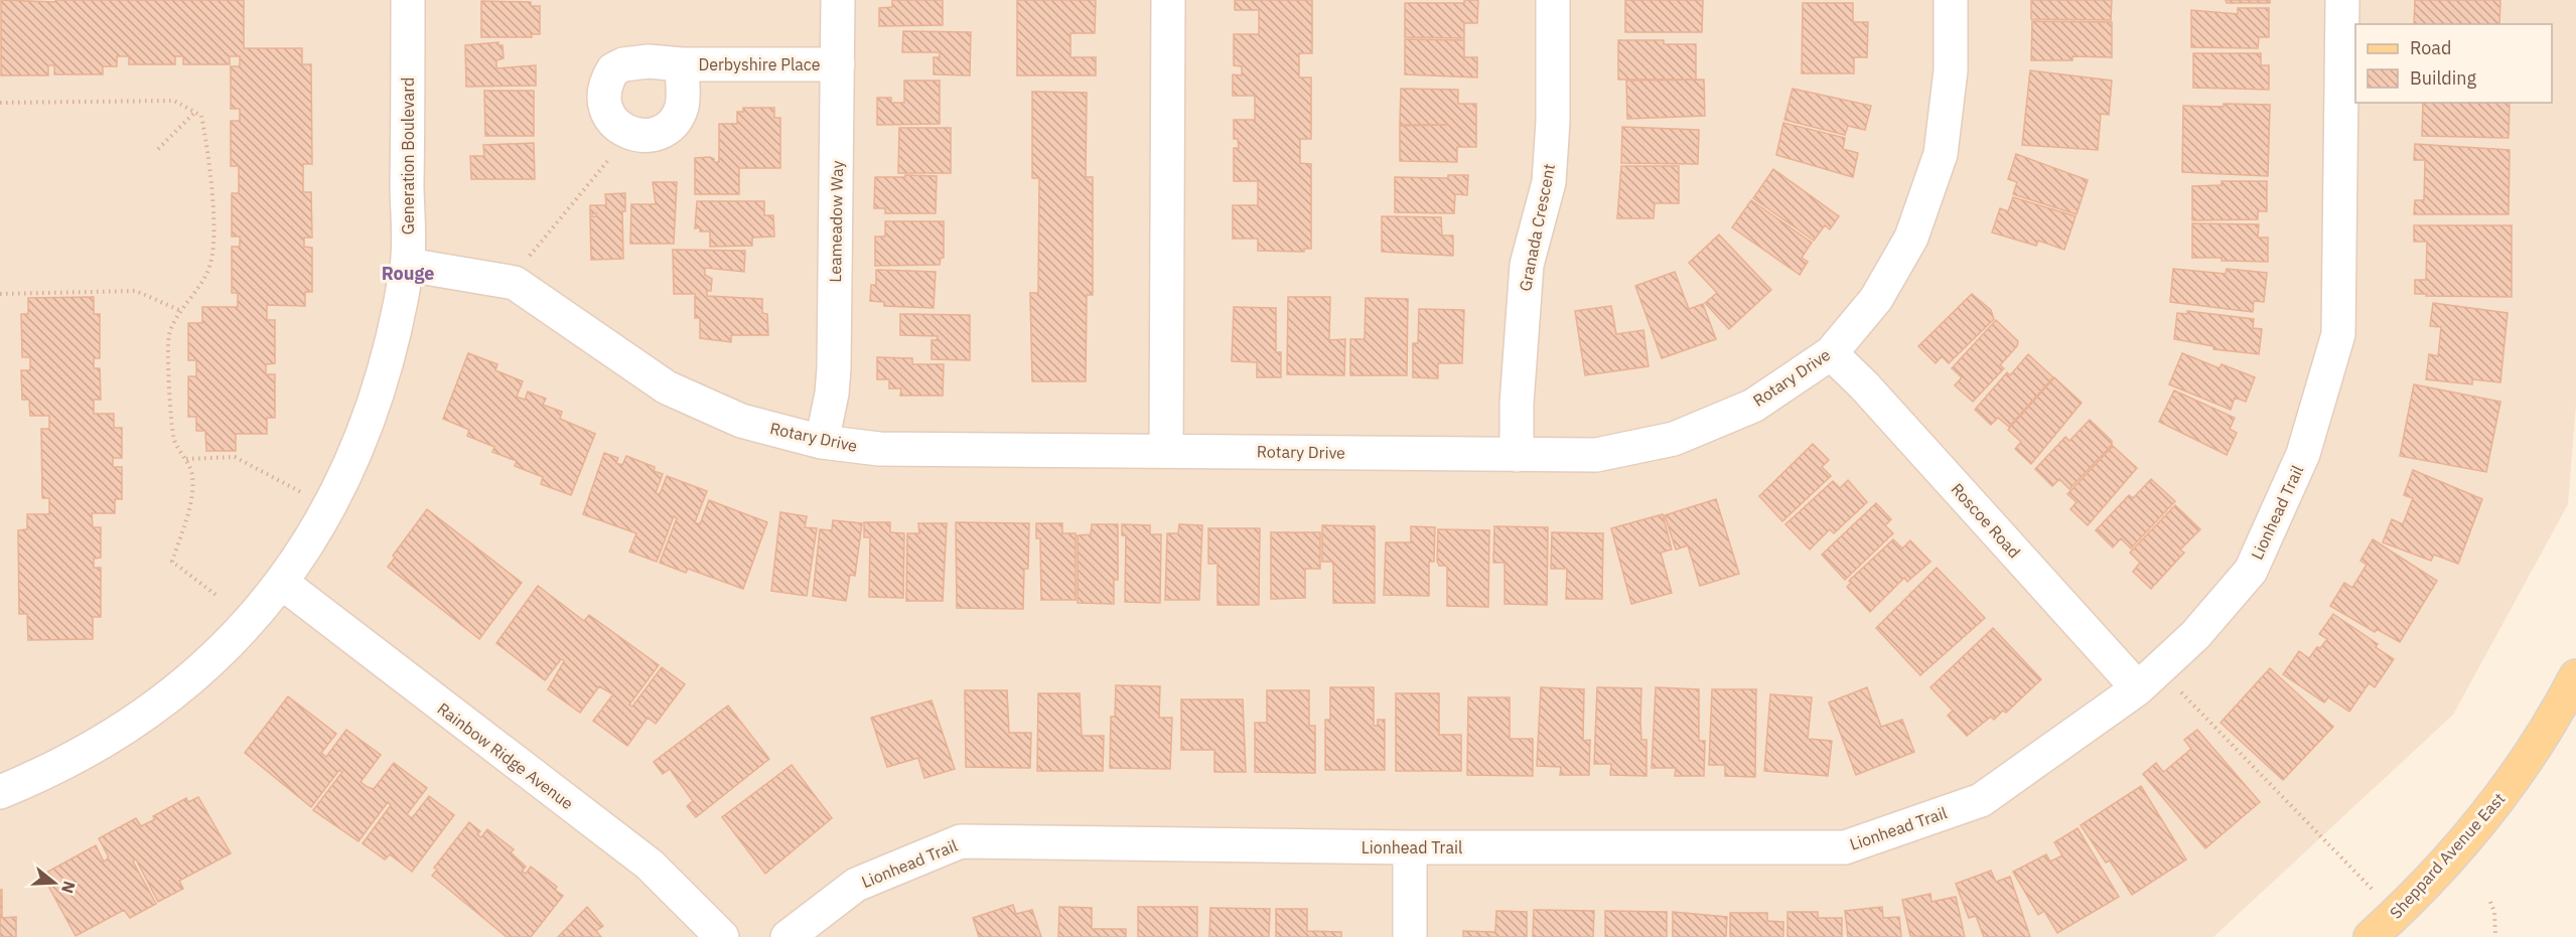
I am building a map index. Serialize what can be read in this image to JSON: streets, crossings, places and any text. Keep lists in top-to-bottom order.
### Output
{
  "streets": {
    "main road": ["Sheppard Avenue East"],
    "street": [
      "Derbyshire Place",
      "Generation Boulevard",
      "Leameadow Way",
      "Granada Crescent",
      "Rotary Drive",
      "Lionhead Trail",
      "Roscoe Road",
      "Rainbow Ridge Avenue"
    ]
  },
  "crossings": [
    ["Derbyshire Place", "Leameadow Way"],
    ["Generation Boulevard", "Rotary Drive"],
    ["Generation Boulevard", "Rainbow Ridge Avenue"],
    ["Leameadow Way", "Rotary Drive"],
    ["Granada Crescent", "Rotary Drive"],
    ["Rotary Drive", "Roscoe Road"],
    ["Lionhead Trail", "Roscoe Road"]
  ],
  "districts": ["Rouge"],
  "legend": ["Road", "Building"],
  "north": "right"
}
